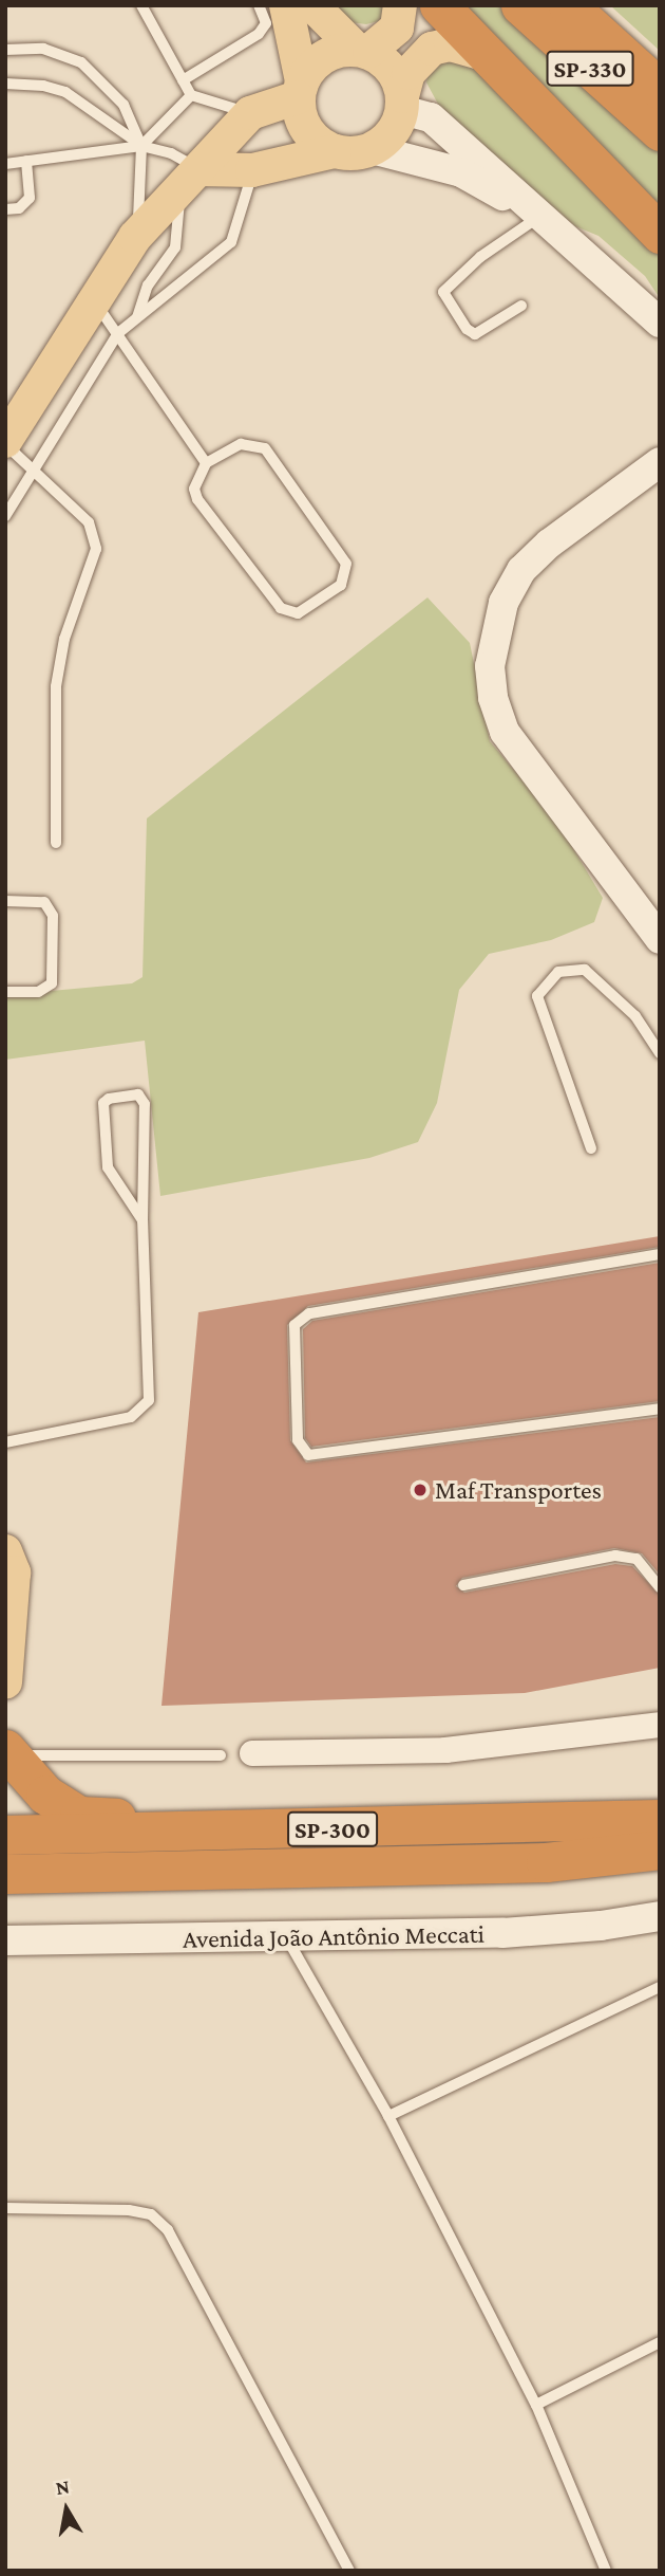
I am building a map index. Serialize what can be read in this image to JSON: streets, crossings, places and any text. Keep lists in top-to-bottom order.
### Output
{
  "streets": {
    "highway": ["SP-330", "SP-300"],
    "main road": ["Avenida João Antônio Meccati"]
  },
  "places": ["Maf Transportes"],
  "north": "top"
}
